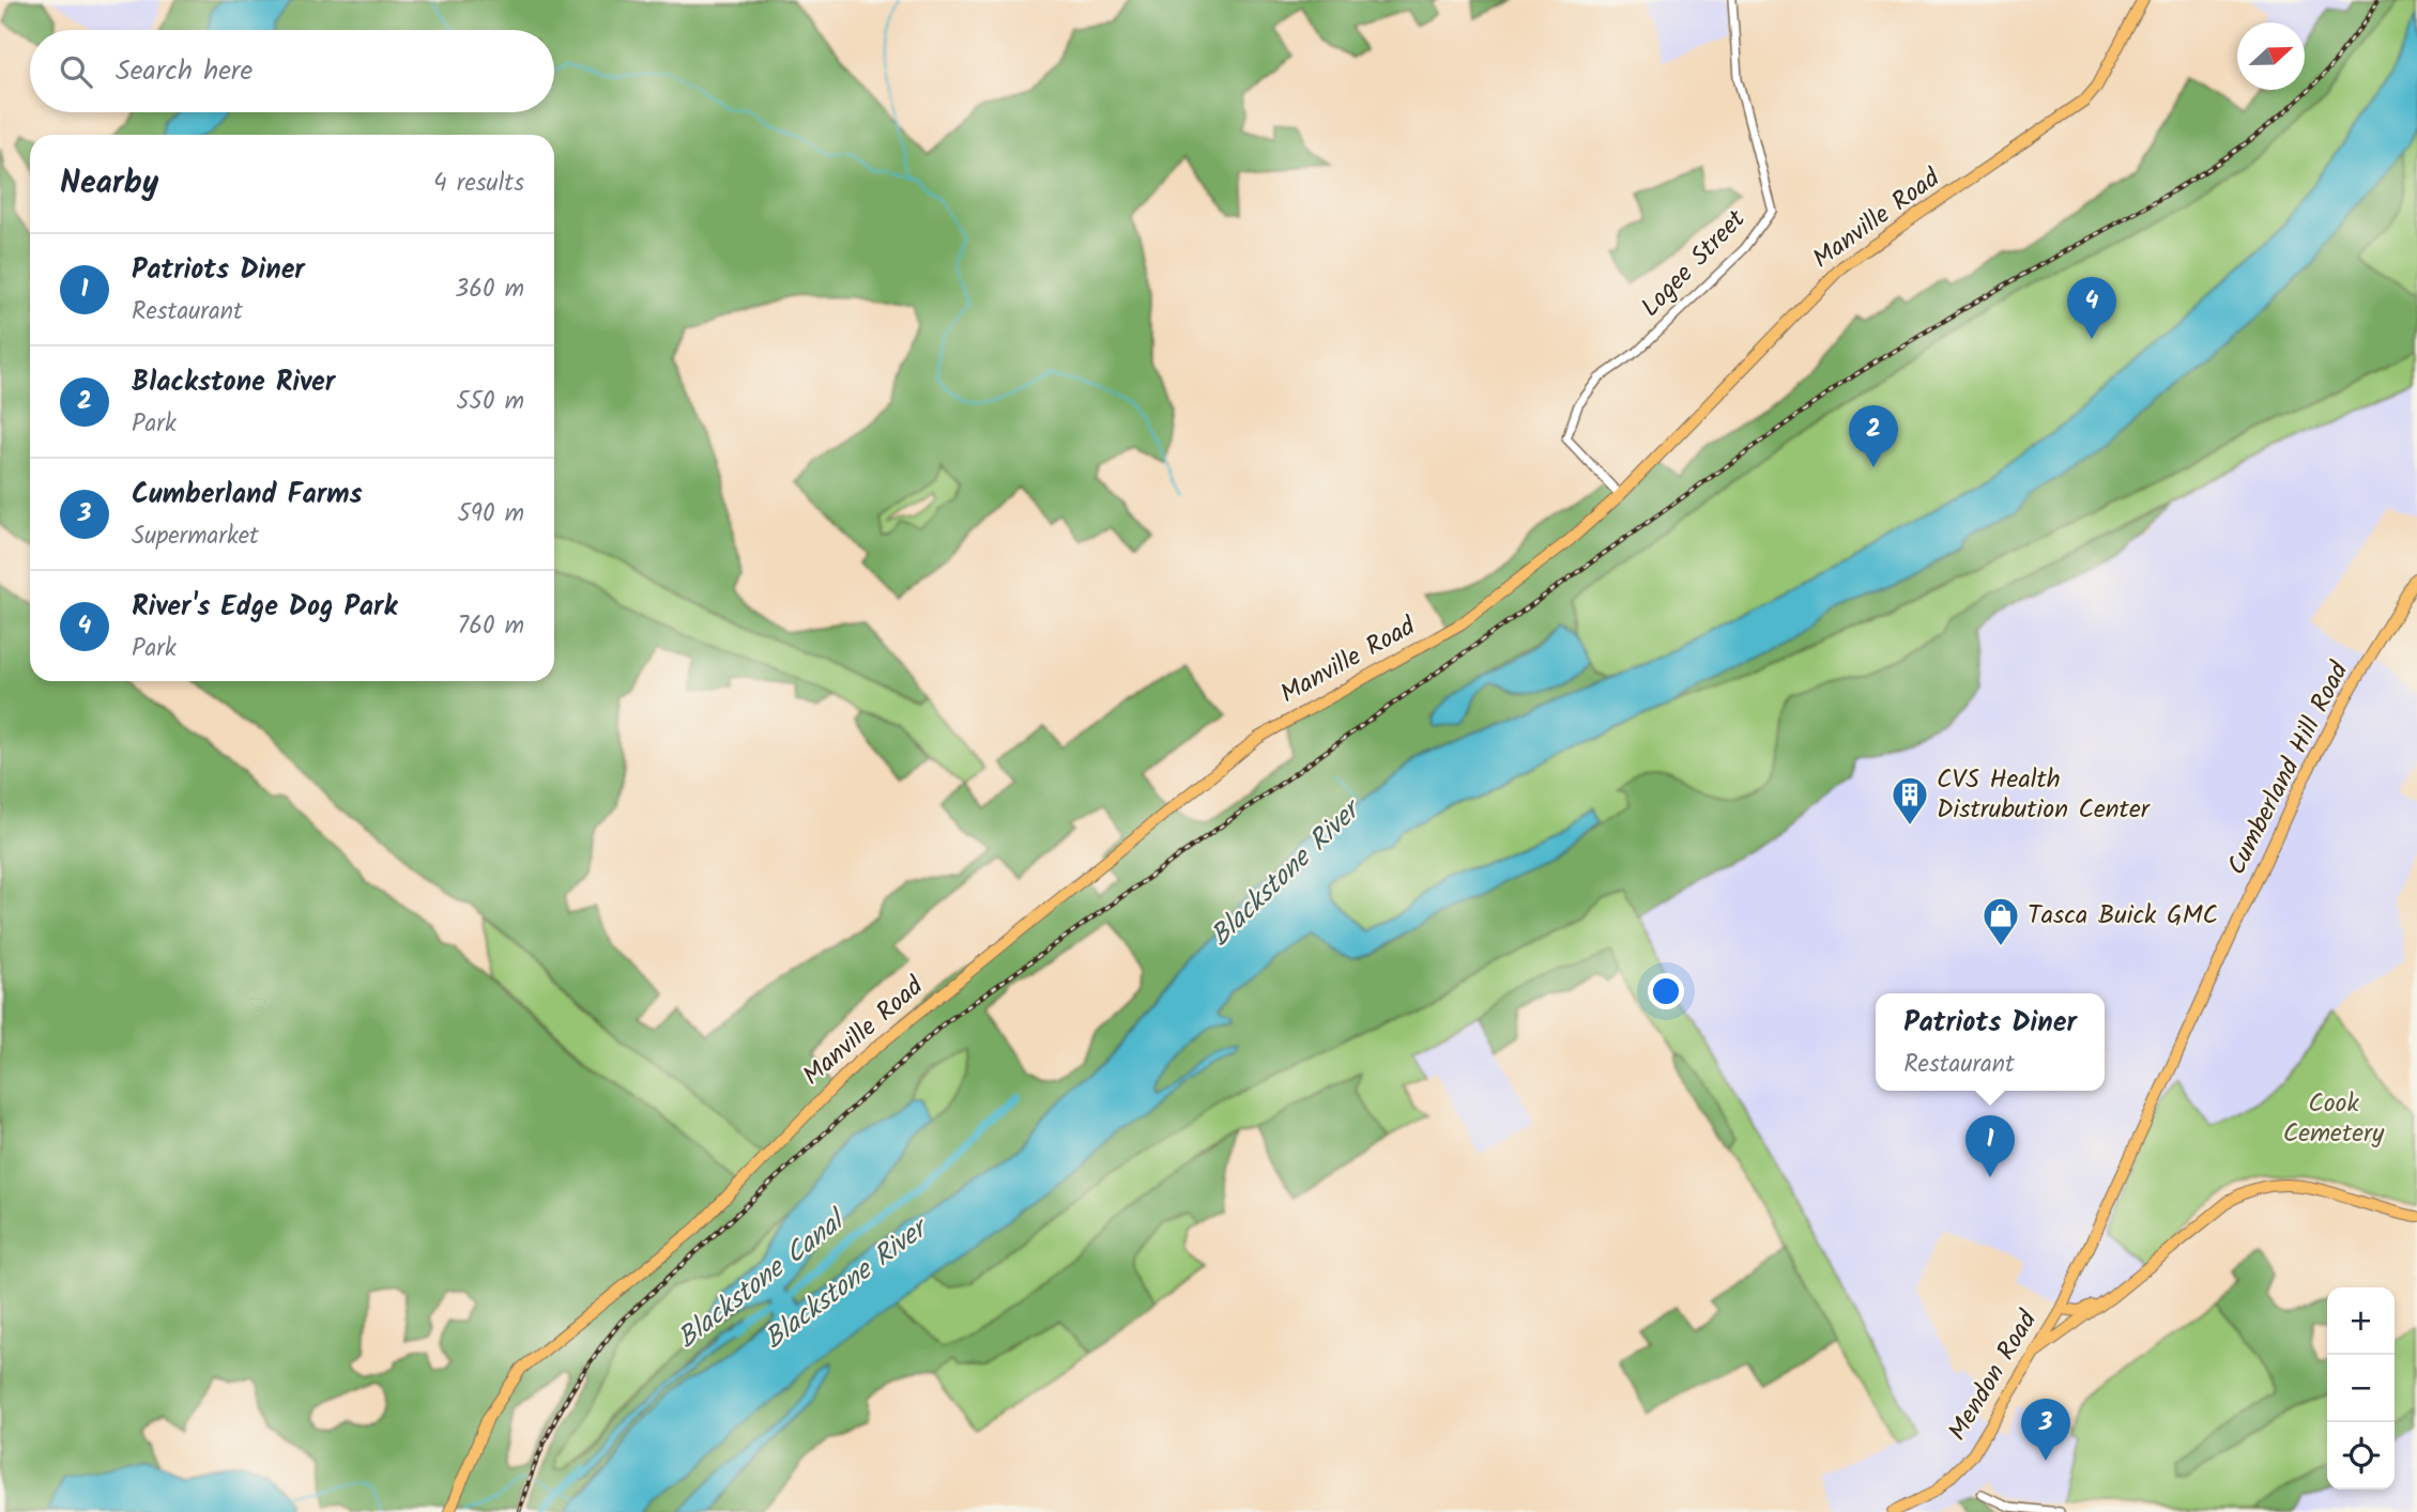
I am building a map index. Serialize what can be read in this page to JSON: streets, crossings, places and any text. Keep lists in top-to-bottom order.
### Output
{
  "streets": {
    "main road": ["Manville Road", "Cumberland Hill Road", "Mendon Road"],
    "street": ["Logee Street"]
  },
  "crossings": [
    ["Manville Road", "Logee Street"],
    ["Cumberland Hill Road", "Mendon Road"]
  ],
  "water": ["Blackstone River", "Blackstone Canal"],
  "parks": ["Cook Cemetery"],
  "places": {
    "building": ["CVS Health Distrubution Center"],
    "shop": ["Tasca Buick GMC"]
  },
  "north": "right",
  "page": {
    "search": "Search here",
    "heading": ["Nearby", "4 results"],
    "list": [
      {
        "mark": "1",
        "name": "Patriots Diner",
        "note": "Restaurant",
        "value": "360 m"
      },
      {
        "mark": "2",
        "name": "Blackstone River",
        "note": "Park",
        "value": "550 m"
      },
      {
        "mark": "3",
        "name": "Cumberland Farms",
        "note": "Supermarket",
        "value": "590 m"
      },
      {
        "mark": "4",
        "name": "River's Edge Dog Park",
        "note": "Park",
        "value": "760 m"
      }
    ],
    "pins": [
      "4",
      "2",
      "1",
      "3"
    ],
    "popup": ["Patriots Diner", "Restaurant"],
    "map_buttons": ["+", "−"]
  }
}
